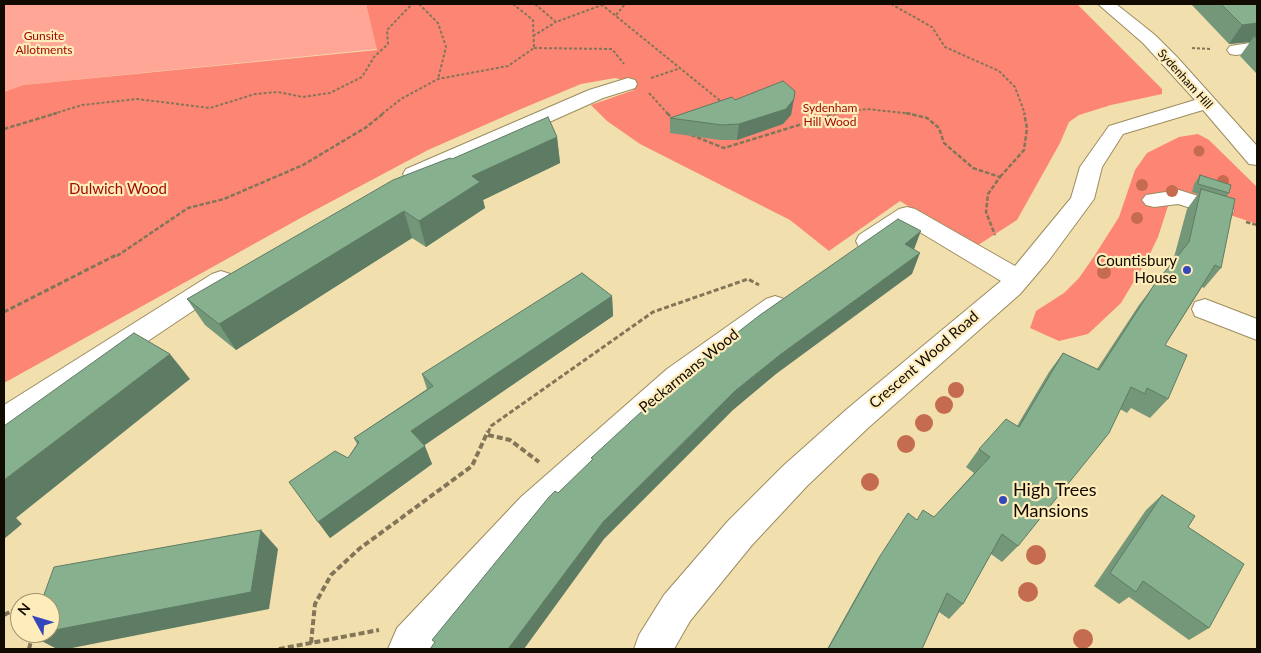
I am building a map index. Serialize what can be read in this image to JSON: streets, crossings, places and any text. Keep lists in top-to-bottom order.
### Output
{
  "streets": {
    "street": ["Sydenham Hill", "Crescent Wood Road", "Peckarmans Wood"]
  },
  "crossings": [
    ["Sydenham Hill", "Crescent Wood Road"]
  ],
  "parks": ["Gunsite Allotments", "Sydenham Hill Wood", "Dulwich Wood"],
  "places": ["Countisbury House", "High Trees Mansions"],
  "north": "top left"
}
